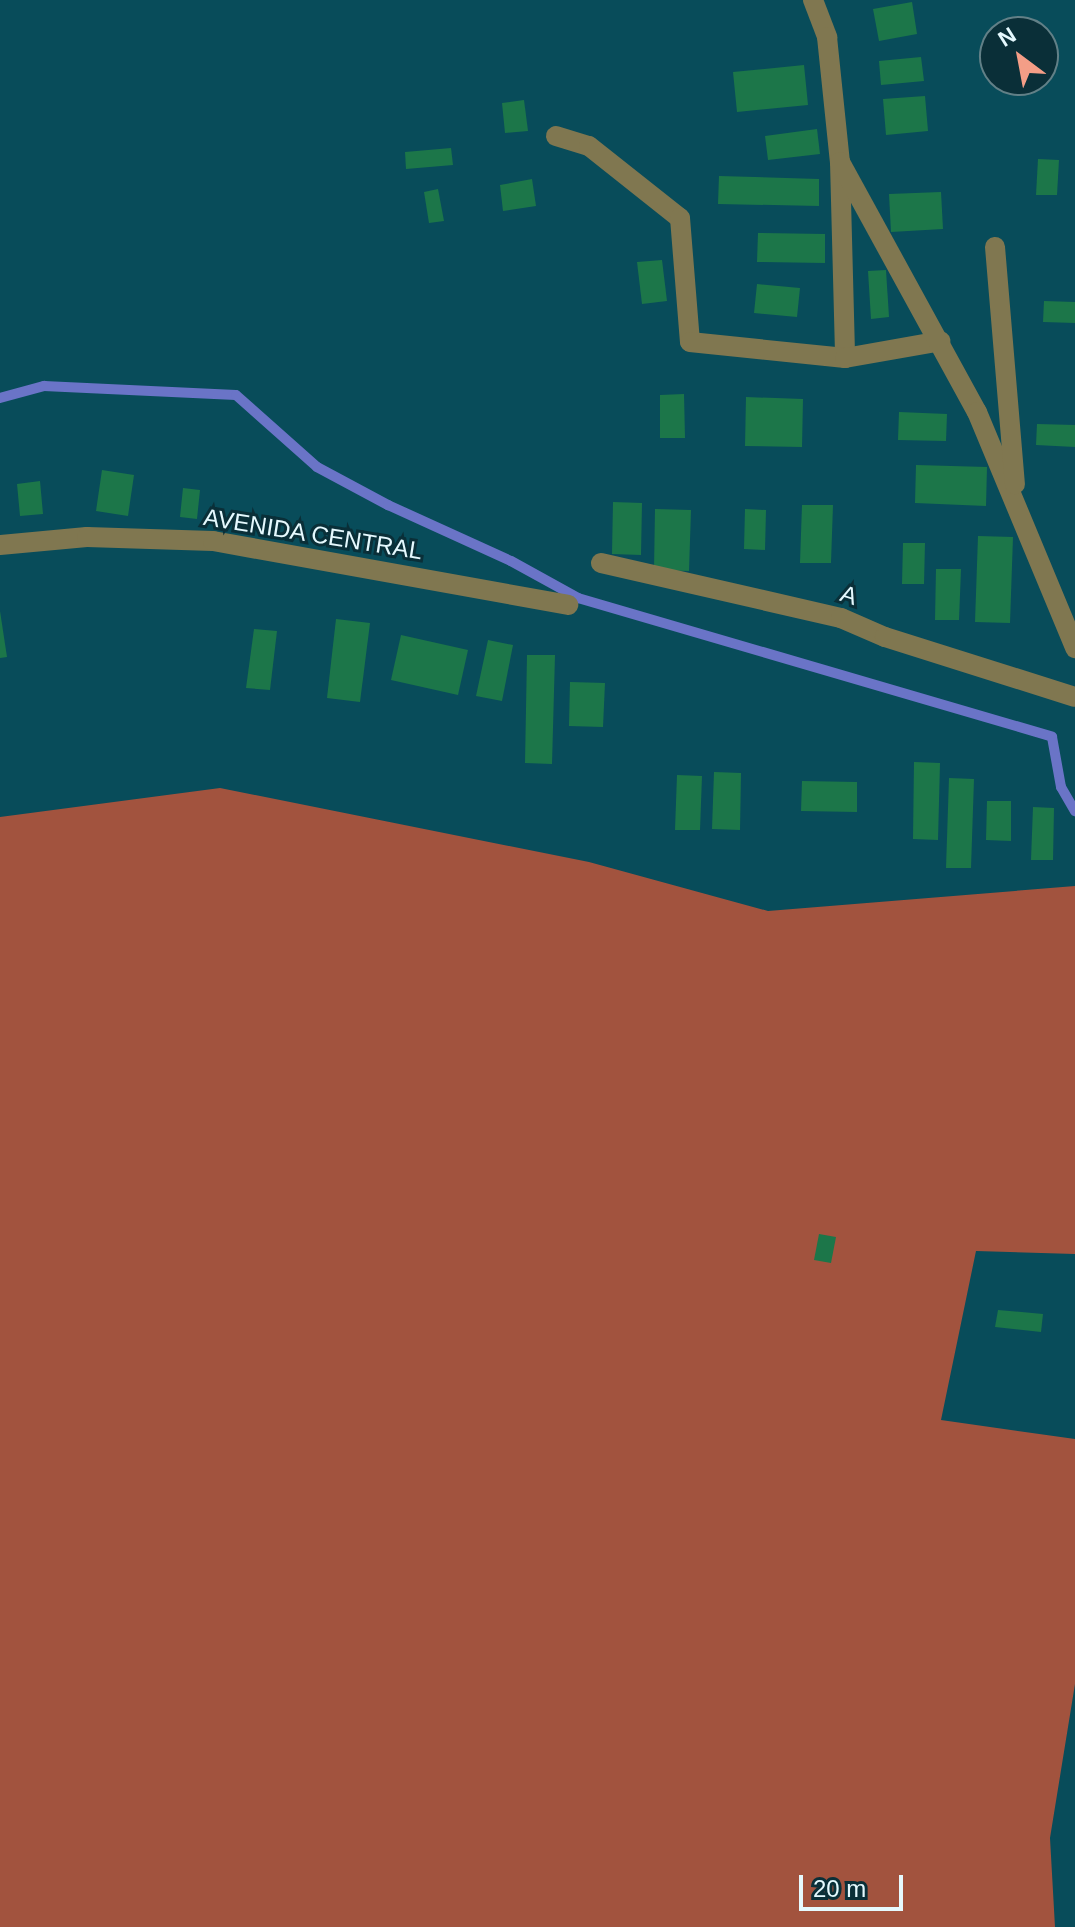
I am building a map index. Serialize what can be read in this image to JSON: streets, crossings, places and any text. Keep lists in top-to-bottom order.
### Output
{
  "streets": {
    "street": ["AVENIDA CENTRAL", "A"]
  },
  "scale_bar": "20 m",
  "north": "top left"
}
